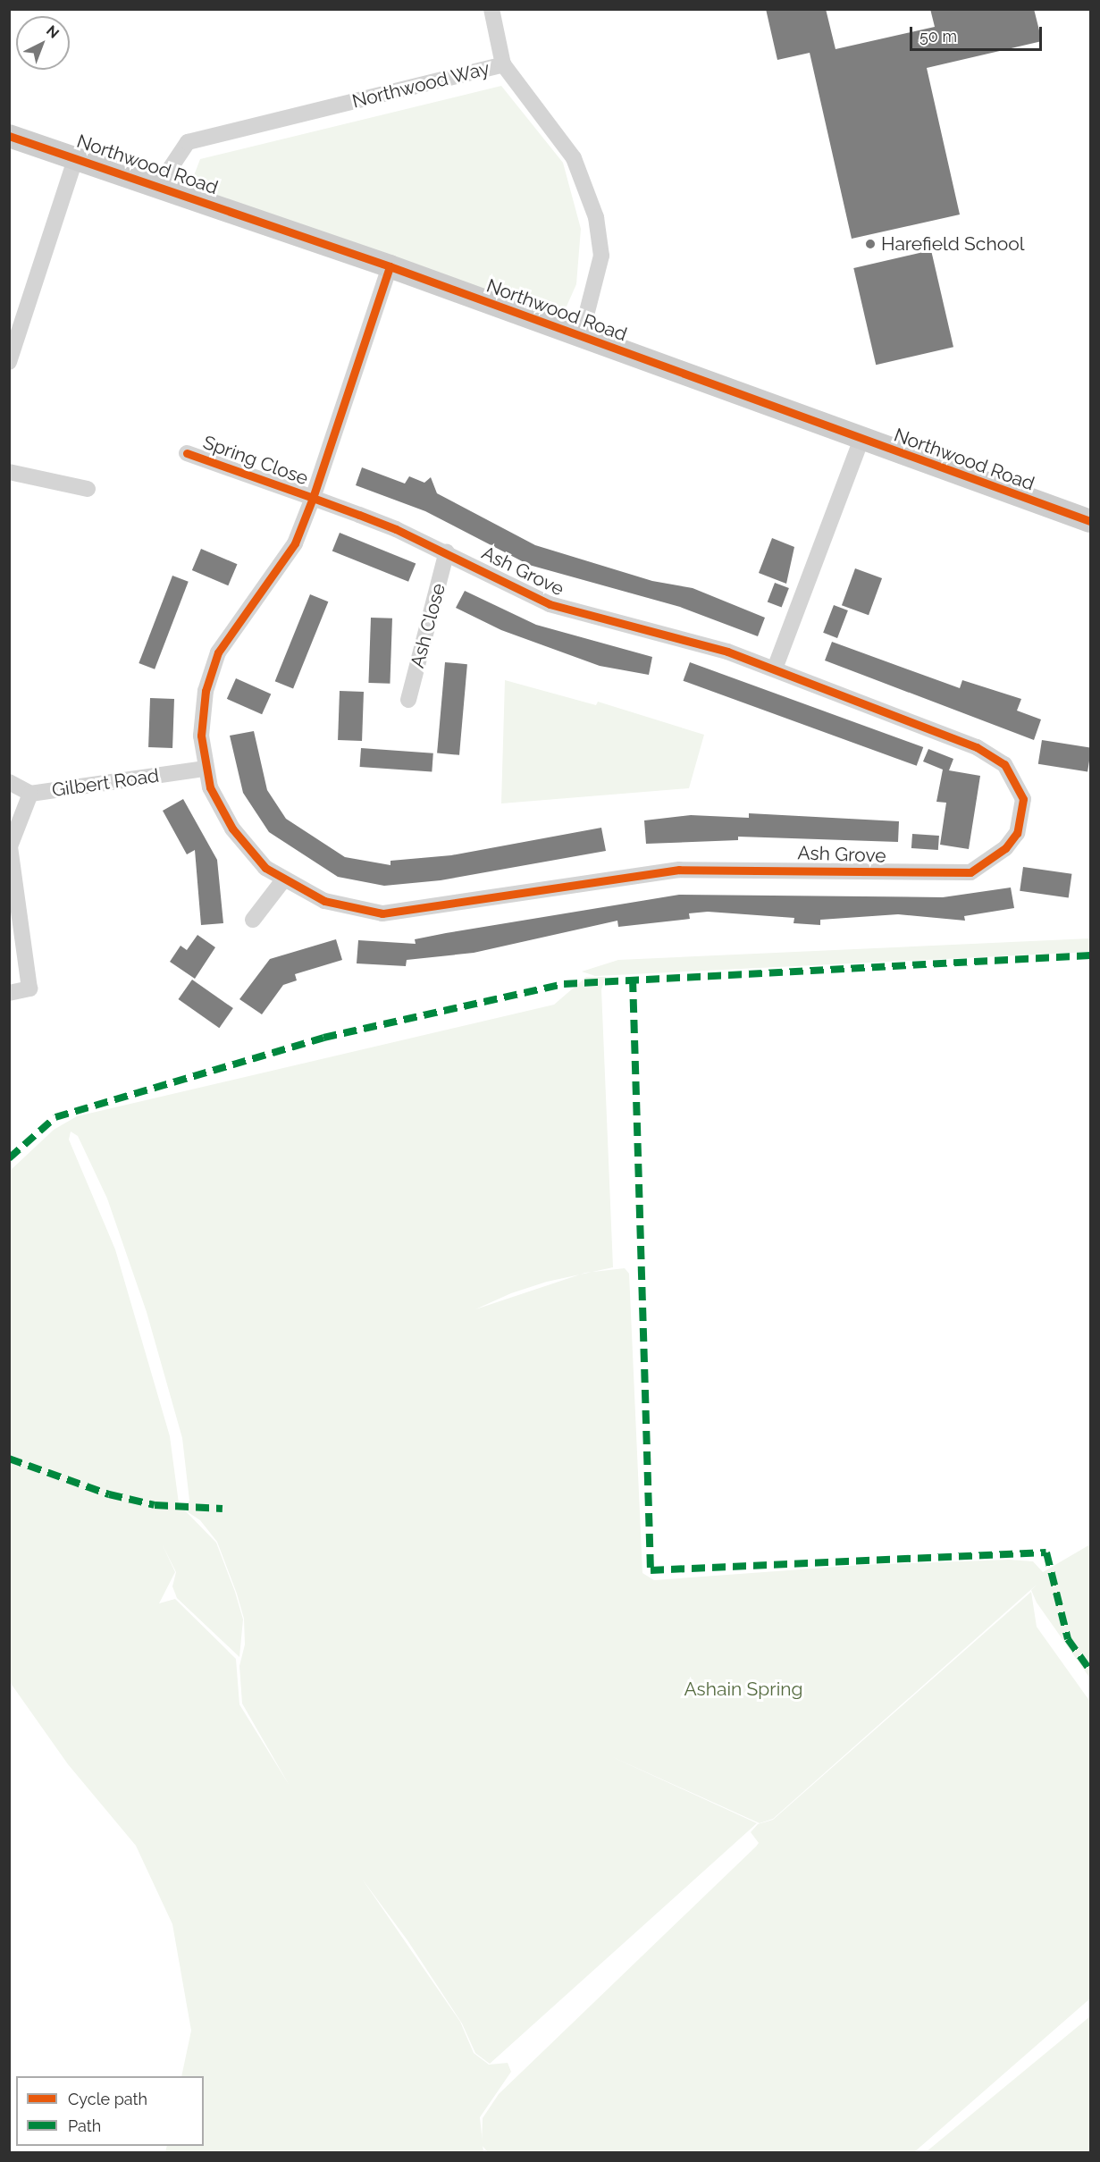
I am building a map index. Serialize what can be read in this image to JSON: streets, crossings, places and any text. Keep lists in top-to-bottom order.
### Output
{
  "streets": {
    "street": [
      "Northwood Way",
      "Northwood Road",
      "Spring Close",
      "Ash Grove",
      "Ash Close",
      "Gilbert Road"
    ]
  },
  "crossings": [
    ["Northwood Way", "Northwood Road"],
    ["Northwood Road", "Ash Grove"],
    ["Spring Close", "Ash Grove"],
    ["Ash Grove", "Ash Close"],
    ["Ash Grove", "Gilbert Road"]
  ],
  "parks": ["Ashain Spring"],
  "places": ["Harefield School"],
  "legend": ["Cycle path", "Path"],
  "scale_bar": "50 m",
  "north": "top right"
}
